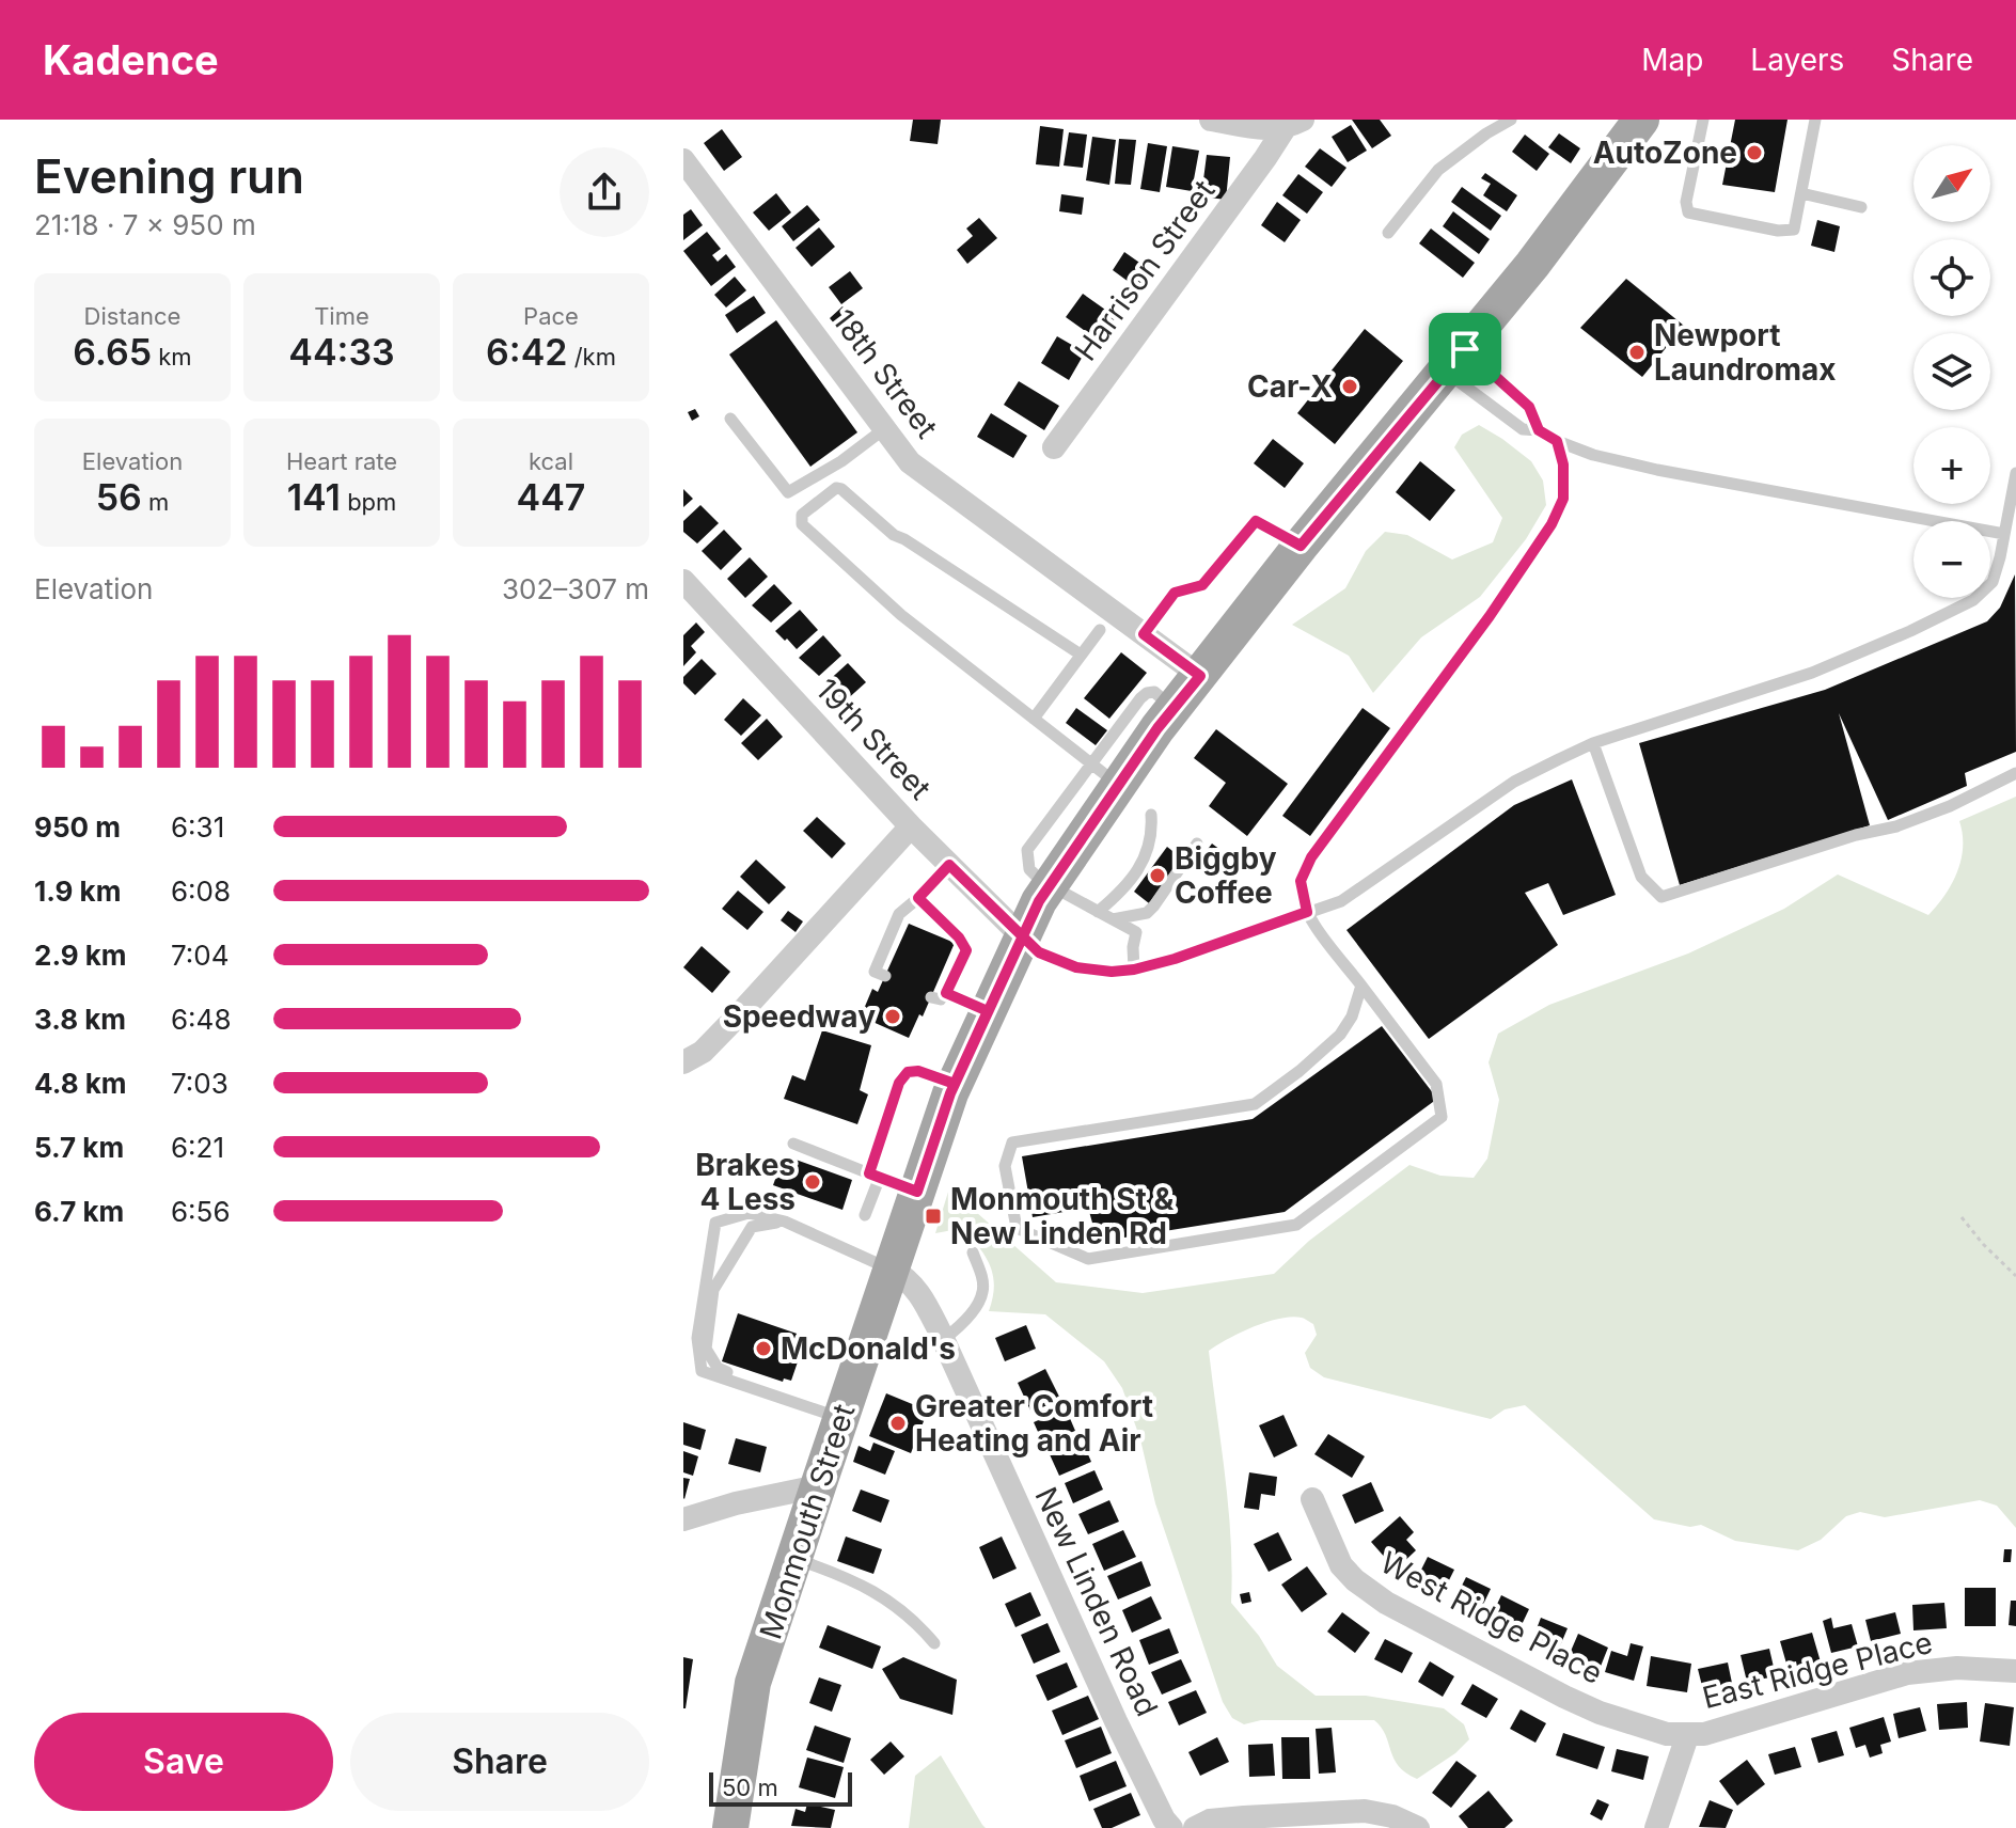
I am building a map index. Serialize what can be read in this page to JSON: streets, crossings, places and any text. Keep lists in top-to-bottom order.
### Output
{
  "streets": {
    "main road": ["Monmouth Street"],
    "street": [
      "Harrison Street",
      "18th Street",
      "19th Street",
      "New Linden Road",
      "West Ridge Place",
      "East Ridge Place"
    ]
  },
  "crossings": [
    ["18th Street", "Monmouth Street"],
    ["19th Street", "Monmouth Street"],
    ["Monmouth Street", "New Linden Road"],
    ["West Ridge Place", "East Ridge Place"]
  ],
  "places": {
    "other": [
      "AutoZone",
      "Newport Laundromax",
      "Car-X",
      "Biggby Coffee",
      "Speedway",
      "Brakes 4 Less",
      "McDonald's",
      "Greater Comfort Heating and Air"
    ],
    "transit": ["Monmouth St & New Linden Rd"]
  },
  "scale_bar": "50 m",
  "north": "top right",
  "page": {
    "header": "Kadence",
    "nav": ["Map", "Layers", "Share"],
    "heading": ["Evening run", "21:18 · 7 × 950 m"],
    "map_buttons": ["+", "−"],
    "stats": [
      ["Distance", "6.65 km"],
      ["Time", "44:33"],
      ["Pace", "6:42 /km"],
      ["Elevation", "56 m"],
      ["Heart rate", "141 bpm"],
      ["kcal", "447"]
    ],
    "chart": ["Elevation", "302–307 m"],
    "list": [
      {
        "name": "950 m",
        "note": "6:31"
      },
      {
        "name": "1.9 km",
        "note": "6:08"
      },
      {
        "name": "2.9 km",
        "note": "7:04"
      },
      {
        "name": "3.8 km",
        "note": "6:48"
      },
      {
        "name": "4.8 km",
        "note": "7:03"
      },
      {
        "name": "5.7 km",
        "note": "6:21"
      },
      {
        "name": "6.7 km",
        "note": "6:56"
      }
    ],
    "buttons": ["Save", "Share"],
    "scale": "50 m"
  }
}
